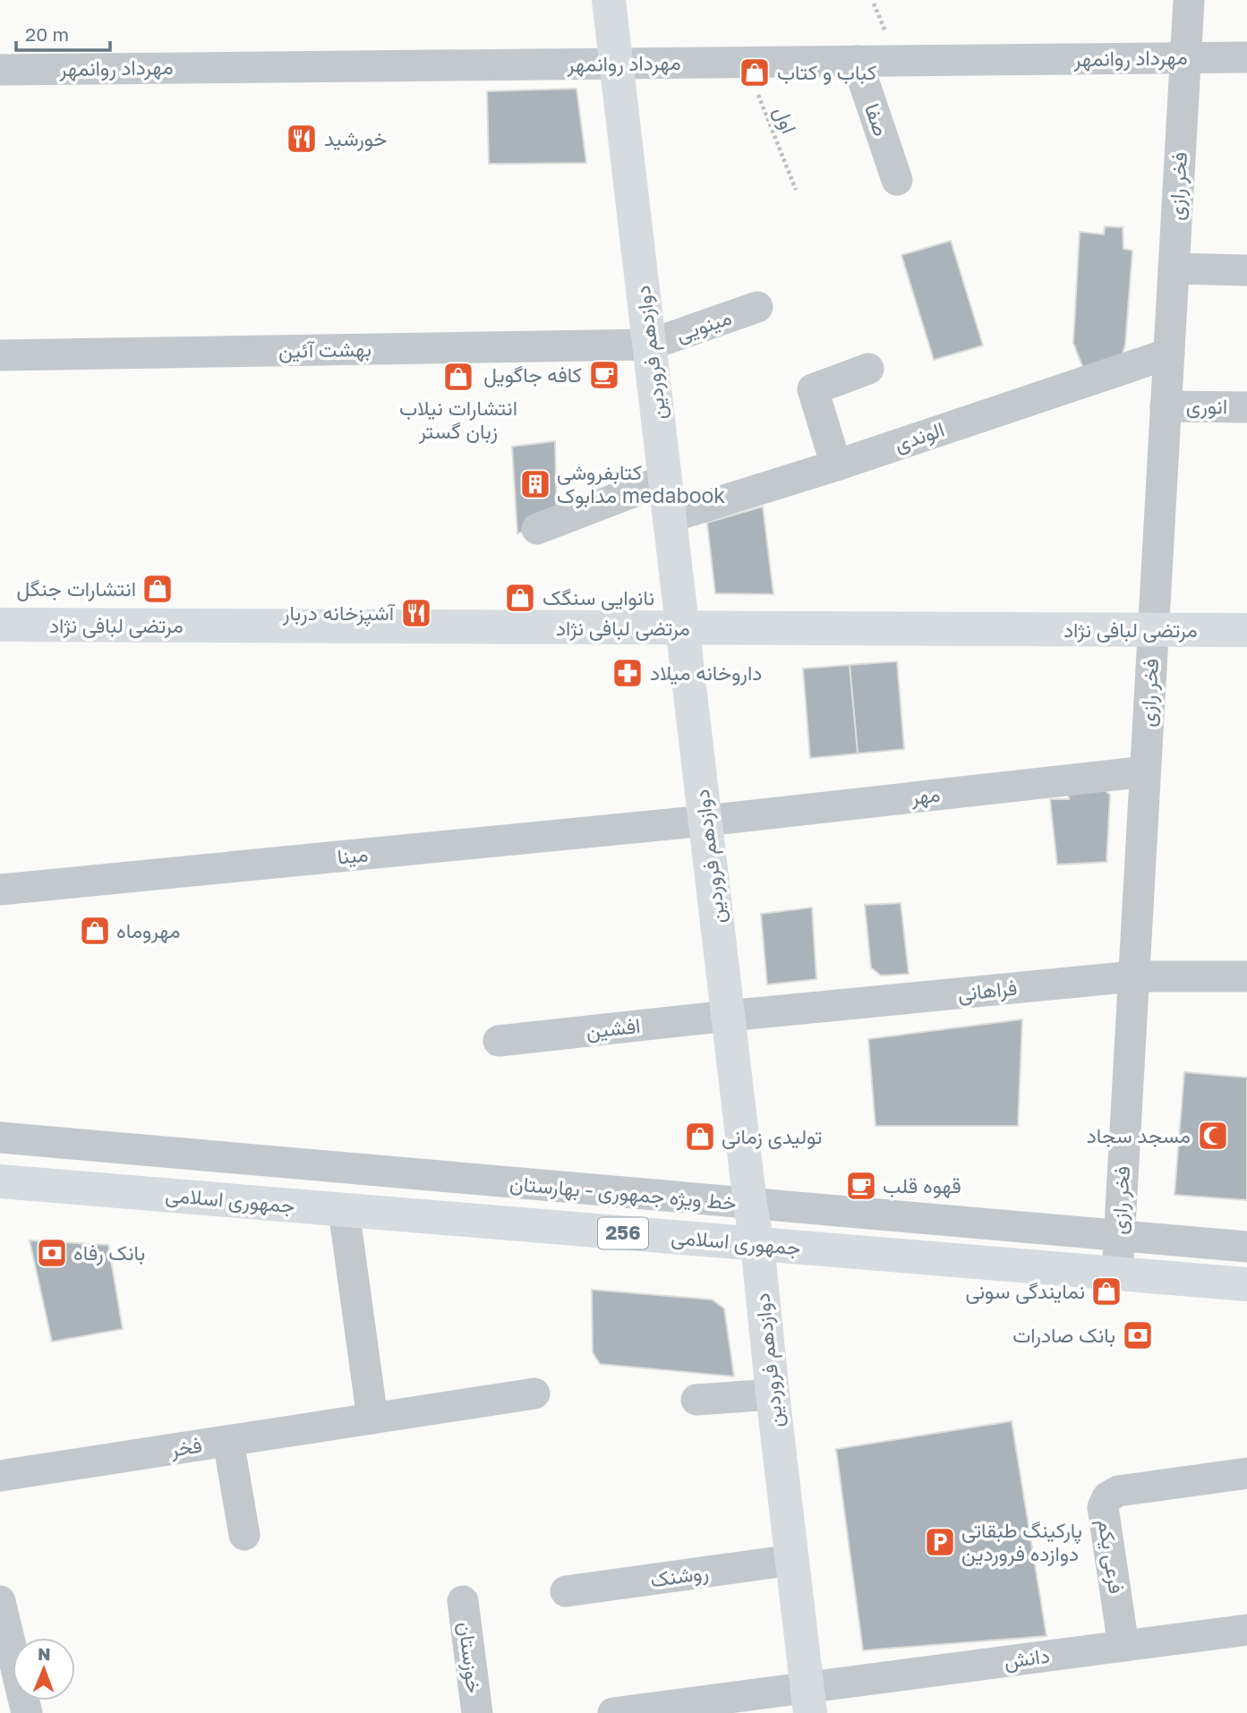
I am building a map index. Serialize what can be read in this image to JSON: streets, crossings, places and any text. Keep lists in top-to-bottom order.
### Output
{
  "streets": {
    "main road": [
      "دوازدهم فروردین",
      "مرتضی لبافی نژاد",
      "جمهوری اسلامی",
      "256"
    ],
    "street": [
      "مهرداد روانمهر",
      "صفا",
      "فخر رازی",
      "مینویی",
      "بهشت آئین",
      "انوری",
      "الوندی",
      "مهر",
      "مینا",
      "فراهانی",
      "افشین",
      "خط ویژه جمهوری - بهارستان",
      "فخر",
      "فرعی یکم",
      "روشنک",
      "خوزستان",
      "دانش"
    ],
    "path": ["اول"]
  },
  "crossings": [
    ["مهرداد روانمهر", "اول"],
    ["مهرداد روانمهر", "صفا"],
    ["مهرداد روانمهر", "فخر رازی"],
    ["مهرداد روانمهر", "دوازدهم فروردین"],
    ["فخر رازی", "انوری"],
    ["فخر رازی", "الوندی"],
    ["فخر رازی", "مرتضی لبافی نژاد"],
    ["فخر رازی", "مهر"],
    ["فخر رازی", "فراهانی"],
    ["فخر رازی", "خط ویژه جمهوری - بهارستان"],
    ["فخر رازی", "جمهوری اسلامی"],
    ["مینویی", "بهشت آئین"],
    ["مینویی", "دوازدهم فروردین"],
    ["بهشت آئین", "دوازدهم فروردین"],
    ["دوازدهم فروردین", "الوندی"],
    ["دوازدهم فروردین", "مرتضی لبافی نژاد"],
    ["دوازدهم فروردین", "مهر"],
    ["دوازدهم فروردین", "مینا"],
    ["دوازدهم فروردین", "فراهانی"],
    ["دوازدهم فروردین", "افشین"],
    ["دوازدهم فروردین", "خط ویژه جمهوری - بهارستان"],
    ["دوازدهم فروردین", "جمهوری اسلامی"],
    ["دوازدهم فروردین", "روشنک"],
    ["دوازدهم فروردین", "دانش"],
    ["مهر", "مینا"],
    ["فراهانی", "افشین"],
    ["فرعی یکم", "دانش"]
  ],
  "places": {
    "shop": [
      "کباب و کتاب",
      "انتشارات نیلاب زبان گستر",
      "انتشارات جنگل",
      "نانوایی سنگک",
      "مهروماه",
      "تولیدی زمانی",
      "نمایندگی سونی"
    ],
    "restaurant": ["خورشید", "آشپزخانه دربار"],
    "cafe": ["کافه جاگویل", "قهوه قلب"],
    "building": ["کتابفروشی مدابوک medabook"],
    "pharmacy": ["داروخانه میلاد"],
    "mosque": ["مسجد سجاد"],
    "bank": ["بانک رفاه", "بانک صادرات"],
    "parking": ["پارکینگ طبقاتی دوازده فروردین"]
  },
  "scale_bar": "20 m",
  "north": "top"
}
